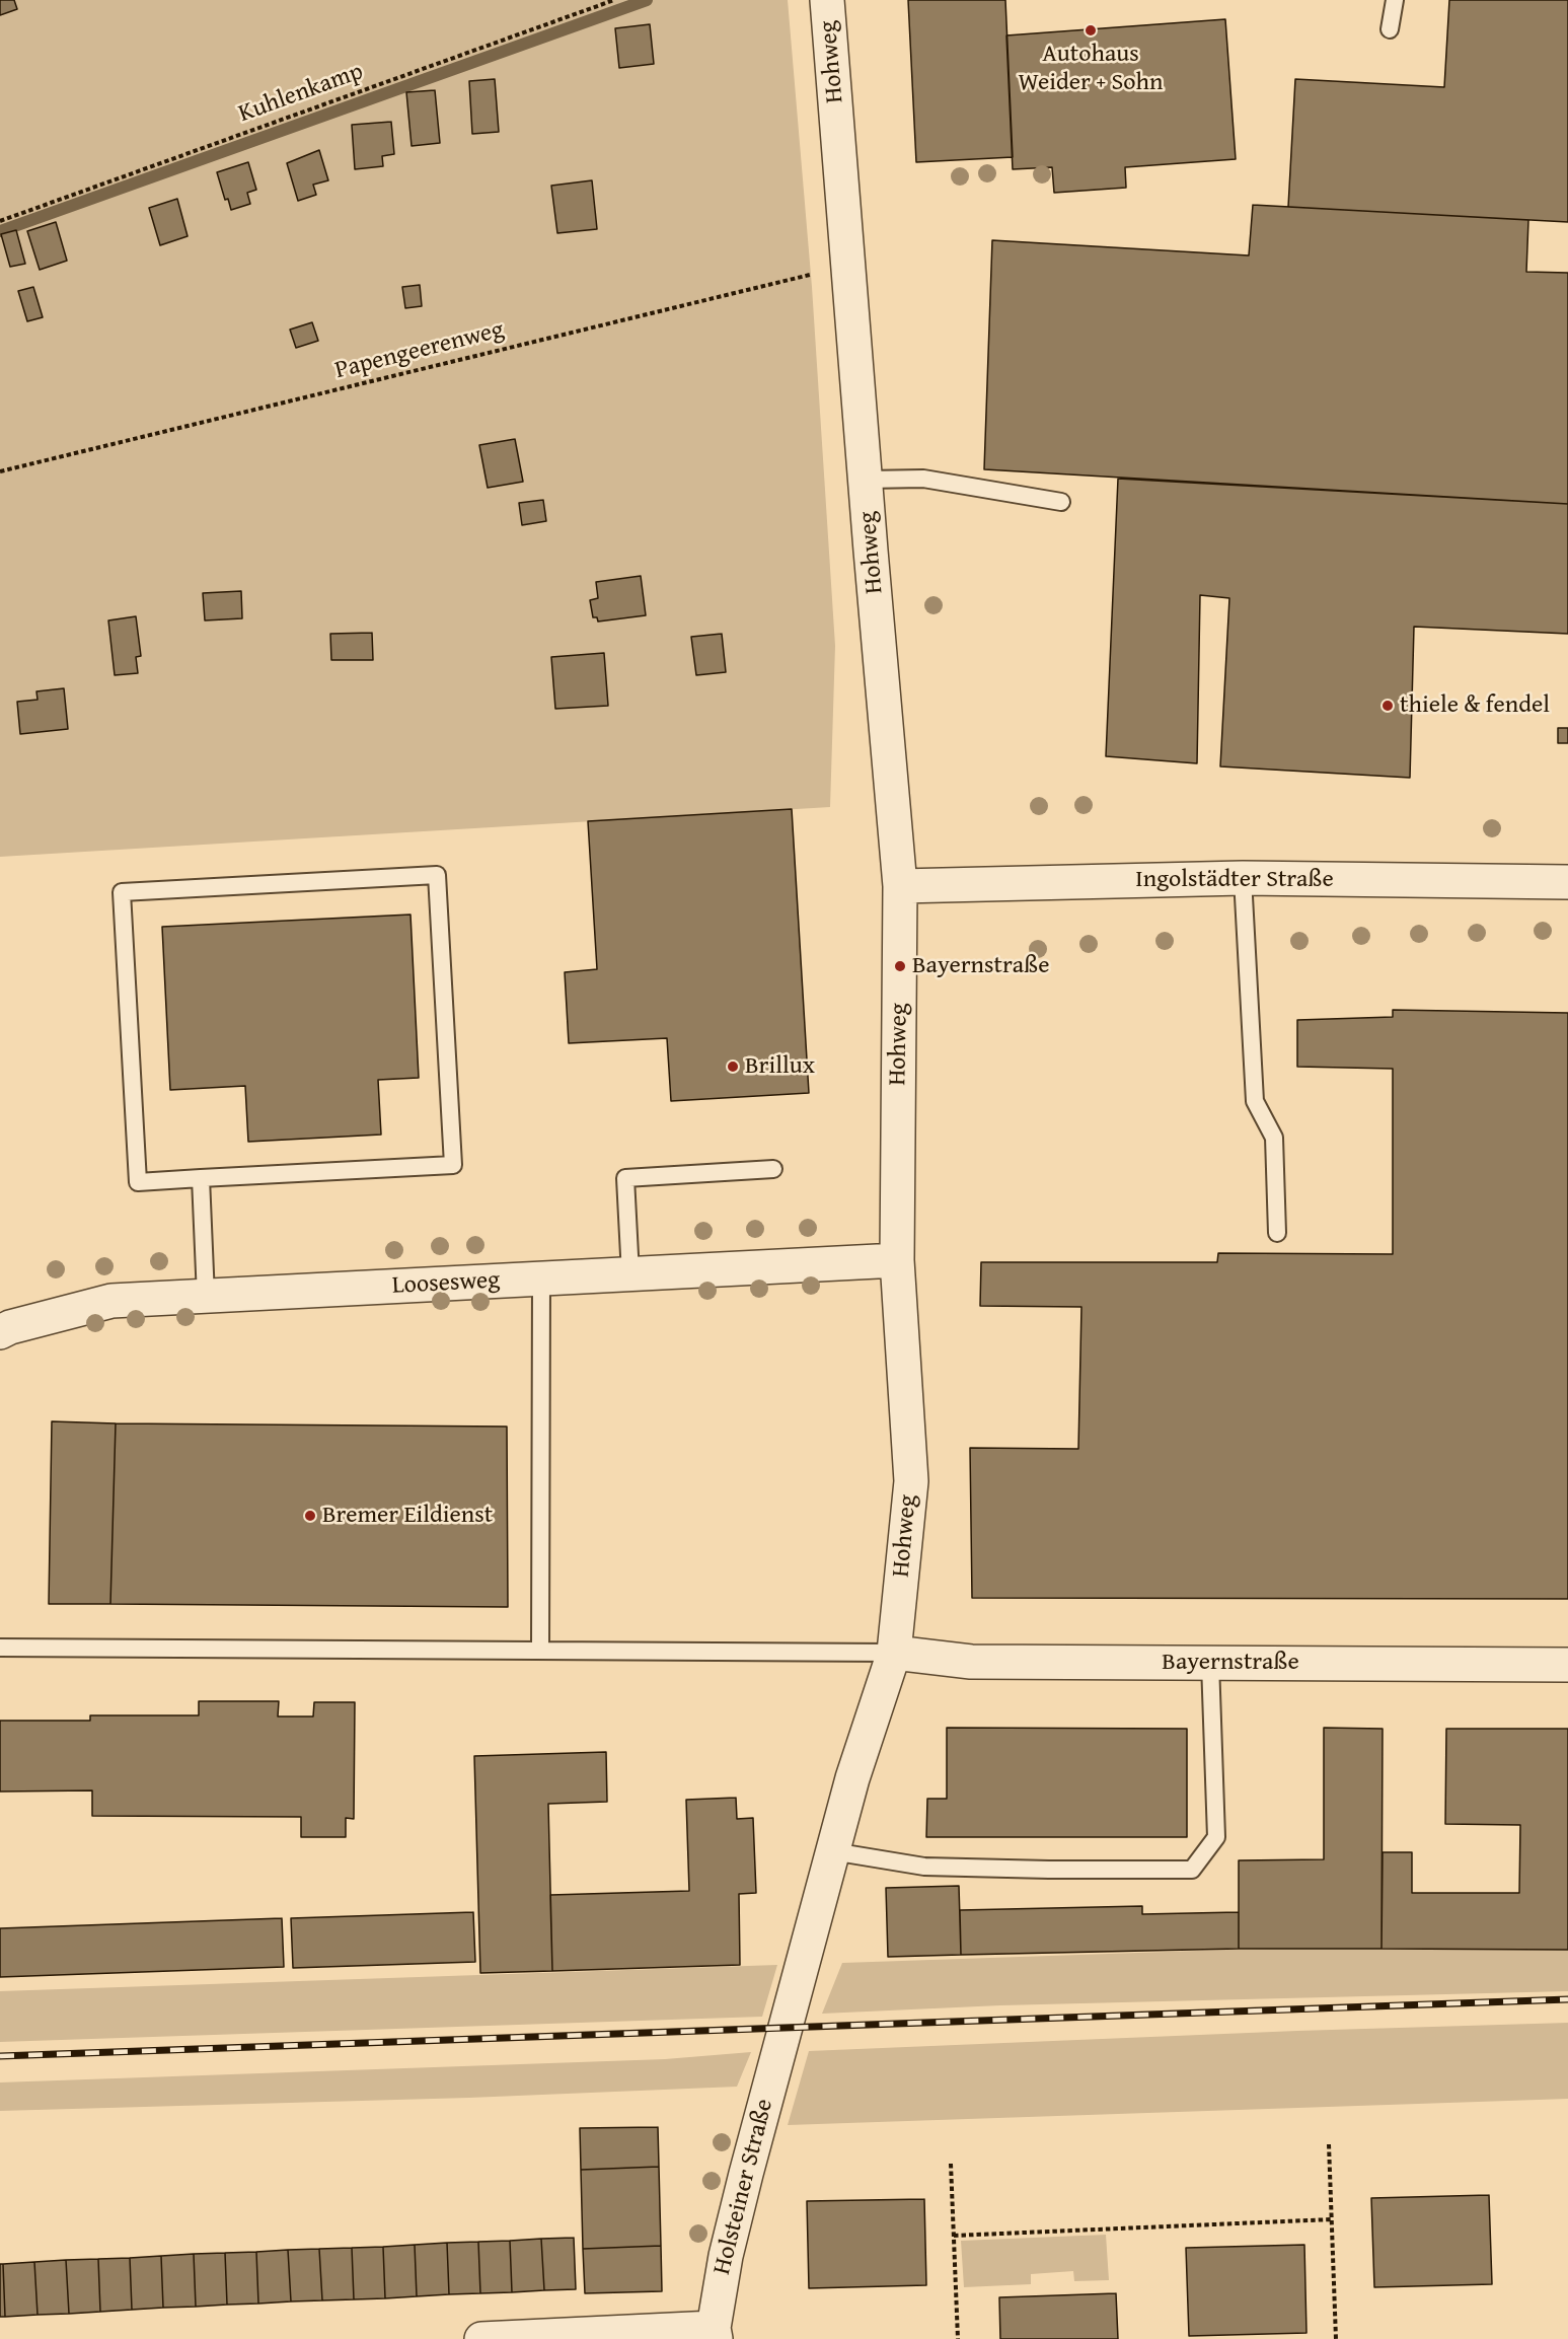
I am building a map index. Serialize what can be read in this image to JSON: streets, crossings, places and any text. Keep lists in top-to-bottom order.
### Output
{
  "streets": {
    "street": [
      "Hohweg",
      "Ingolstädter Straße",
      "Loosesweg",
      "Bayernstraße",
      "Holsteiner Straße"
    ],
    "path": ["Kuhlenkamp", "Papengeerenweg"]
  },
  "crossings": [
    ["Hohweg", "Papengeerenweg"],
    ["Hohweg", "Ingolstädter Straße"],
    ["Hohweg", "Loosesweg"],
    ["Hohweg", "Bayernstraße"],
    ["Hohweg", "Holsteiner Straße"]
  ],
  "places": [
    "Autohaus Weider + Sohn",
    "thiele & fendel",
    "Bayernstraße",
    "Brillux",
    "Bremer Eildienst"
  ]
}
